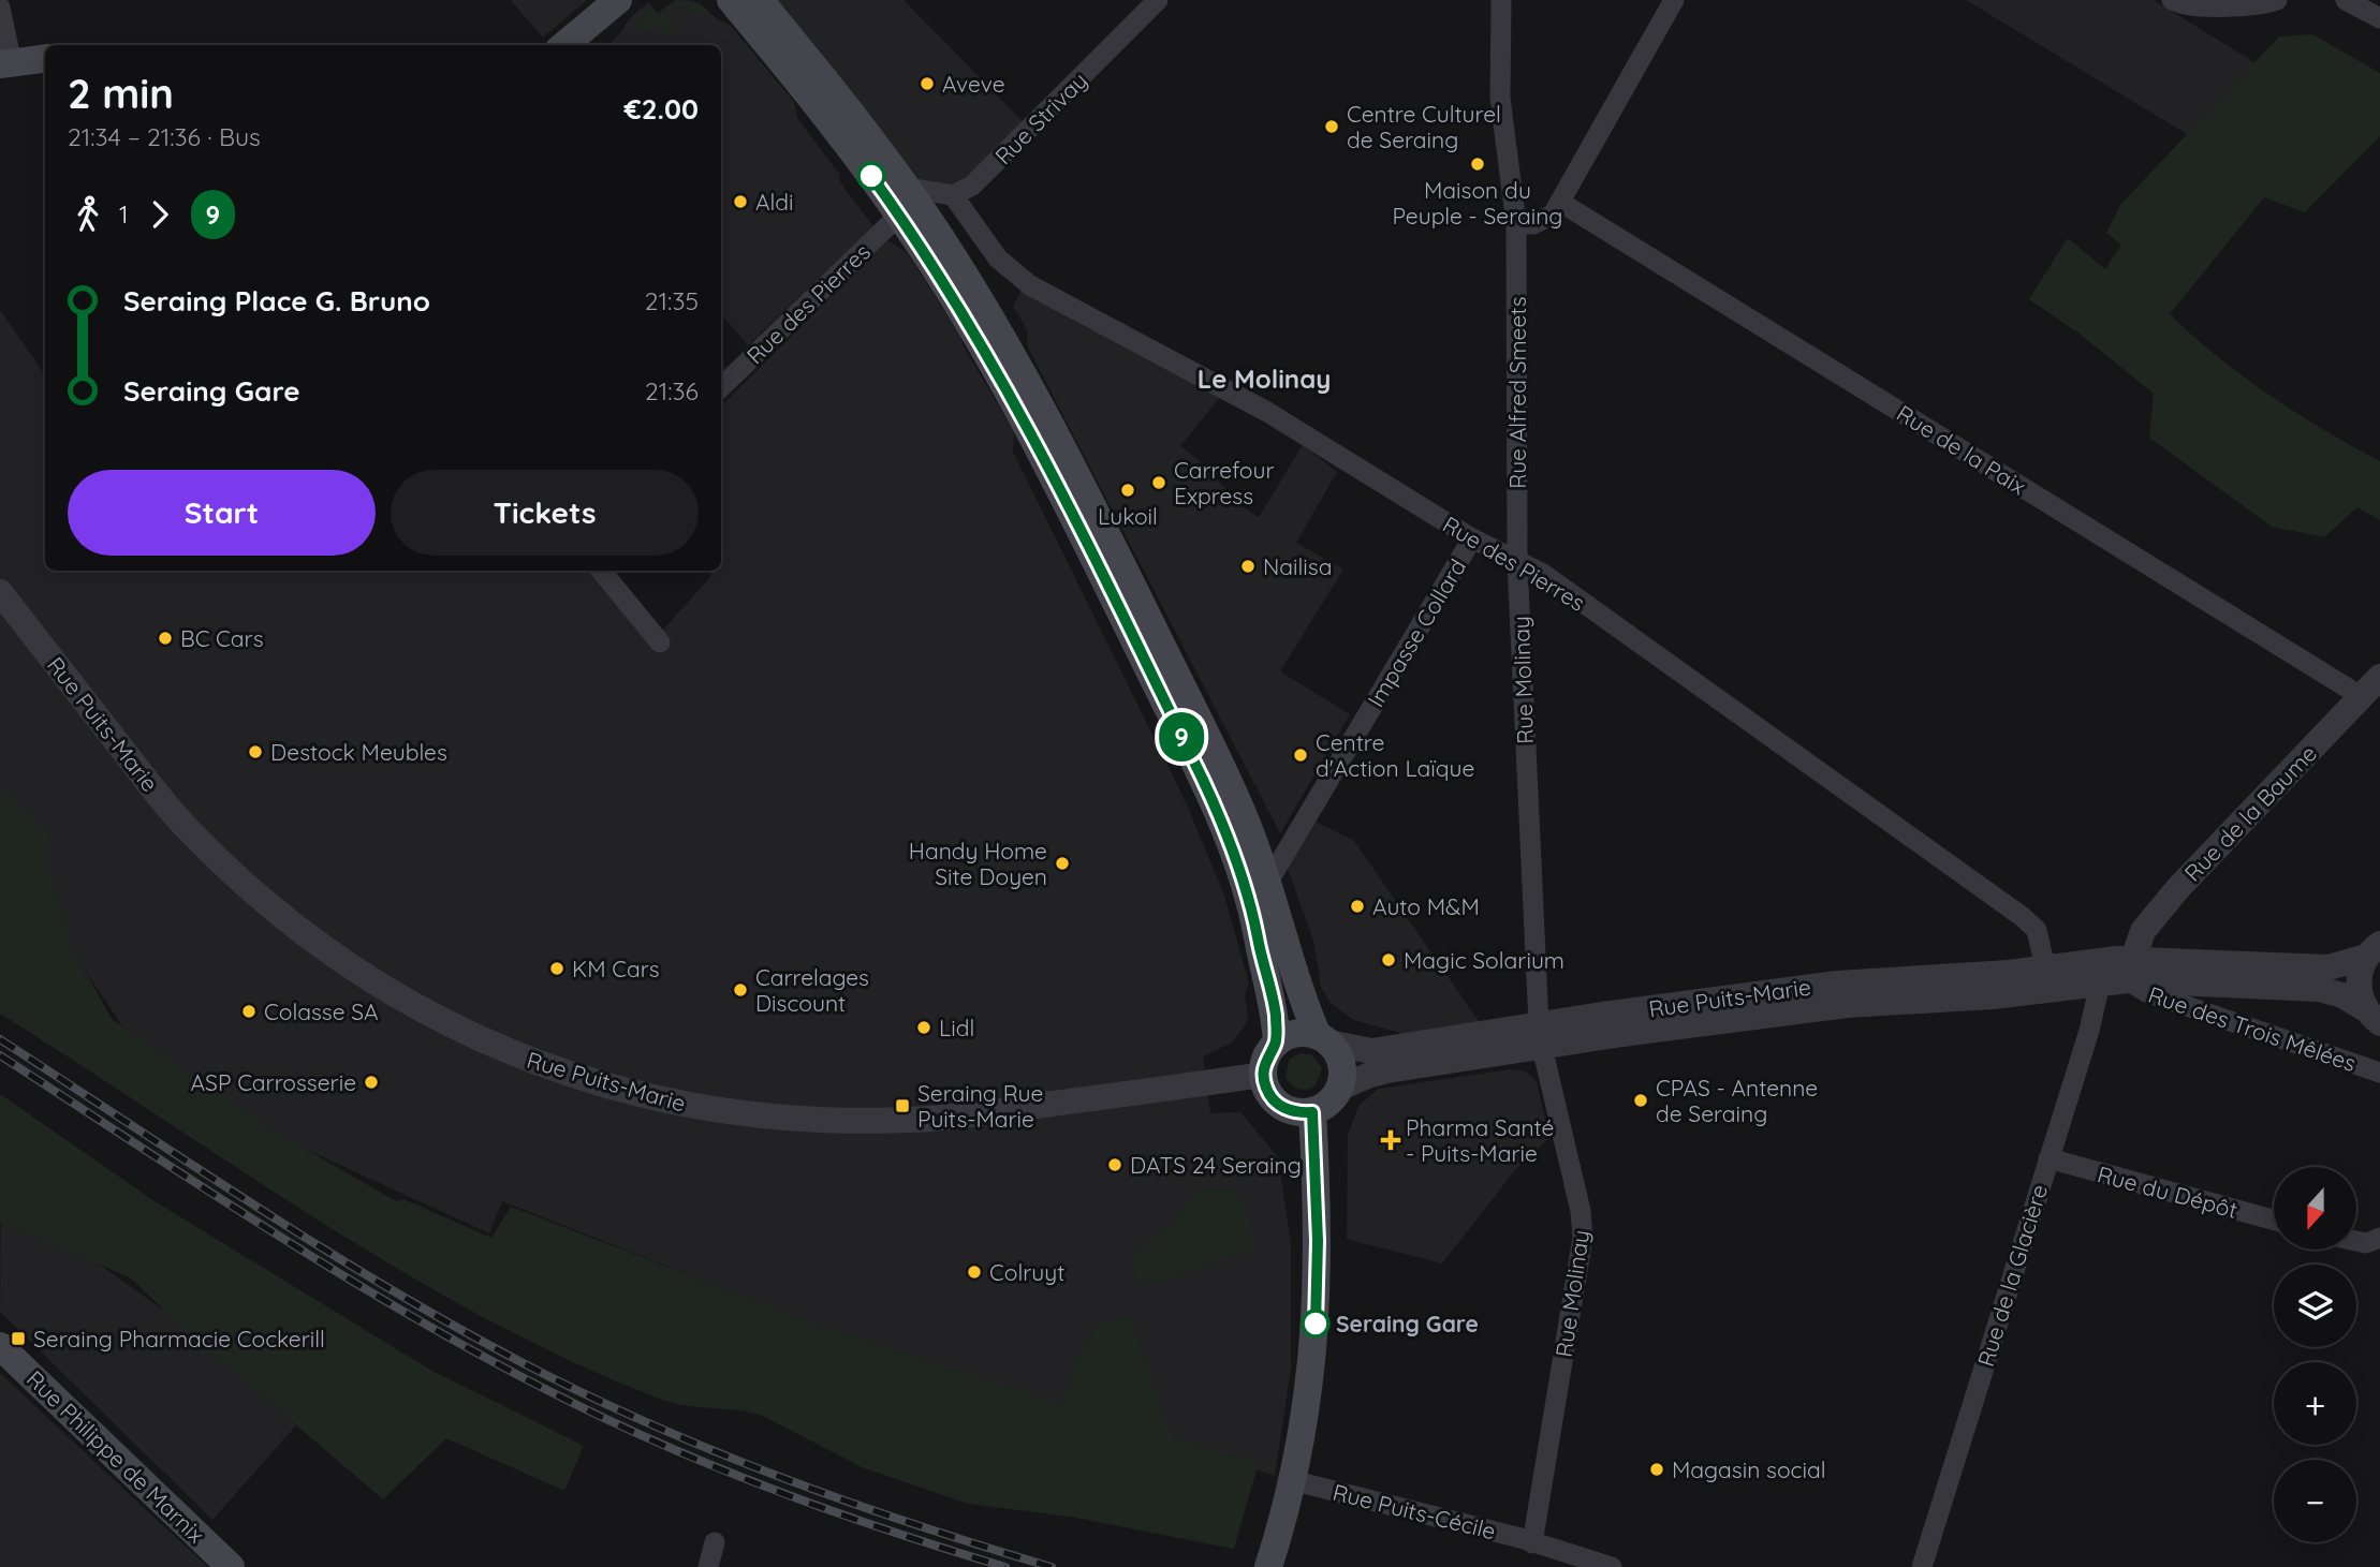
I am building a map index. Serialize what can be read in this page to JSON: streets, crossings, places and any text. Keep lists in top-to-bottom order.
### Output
{
  "streets": {
    "main road": ["Rue Philippe de Marnix"],
    "street": [
      "Rue Strivay",
      "Rue des Pierres",
      "Rue Alfred Smeets",
      "Rue de la Paix",
      "Impasse Collard",
      "Rue Molinay",
      "Rue Puits-Marie",
      "Rue de la Baume",
      "Rue des Trois Mêlées",
      "Rue du Dépôt",
      "Rue de la Glacière",
      "Rue Puits-Cécile"
    ]
  },
  "crossings": [
    ["Rue Strivay", "Rue des Pierres"],
    ["Rue des Pierres", "Rue Alfred Smeets"],
    ["Rue des Pierres", "Impasse Collard"],
    ["Rue des Pierres", "Rue Molinay"],
    ["Rue des Pierres", "Rue Puits-Marie"],
    ["Rue Alfred Smeets", "Rue Molinay"],
    ["Rue de la Paix", "Rue de la Baume"],
    ["Rue Molinay", "Rue Puits-Marie"],
    ["Rue Molinay", "Rue Puits-Cécile"],
    ["Rue Puits-Marie", "Rue de la Baume"],
    ["Rue Puits-Marie", "Rue des Trois Mêlées"],
    ["Rue Puits-Marie", "Rue de la Glacière"],
    ["Rue de la Baume", "Rue des Trois Mêlées"],
    ["Rue du Dépôt", "Rue de la Glacière"]
  ],
  "districts": ["Le Molinay"],
  "places": {
    "other": [
      "Aveve",
      "Centre Culturel de Seraing",
      "Maison du Peuple - Seraing",
      "Aldi",
      "Carrefour Express",
      "Lukoil",
      "Nailisa",
      "BC Cars",
      "Destock Meubles",
      "Centre d'Action Laïque",
      "Handy Home Site Doyen",
      "Auto M&M",
      "Magic Solarium",
      "KM Cars",
      "Carrelages Discount",
      "Colasse SA",
      "Lidl",
      "ASP Carrosserie",
      "CPAS - Antenne de Seraing",
      "DATS 24 Seraing",
      "Colruyt",
      "Seraing Gare",
      "Magasin social"
    ],
    "transit": ["Seraing Rue Puits-Marie", "Seraing Pharmacie Cockerill"],
    "health": ["Pharma Santé - Puits-Marie"]
  },
  "lines": ["bus line 9"],
  "north": "bottom",
  "page": {
    "on_map": "9",
    "heading": ["2 min", "21:34 – 21:36 · Bus", "€2.00"],
    "legs": ["1", "9"],
    "list": [
      {
        "name": "Seraing Place G. Bruno",
        "value": "21:35"
      },
      {
        "name": "Seraing Gare",
        "value": "21:36"
      }
    ],
    "buttons": ["Start", "Tickets"],
    "map_buttons": ["+", "−"]
  }
}
